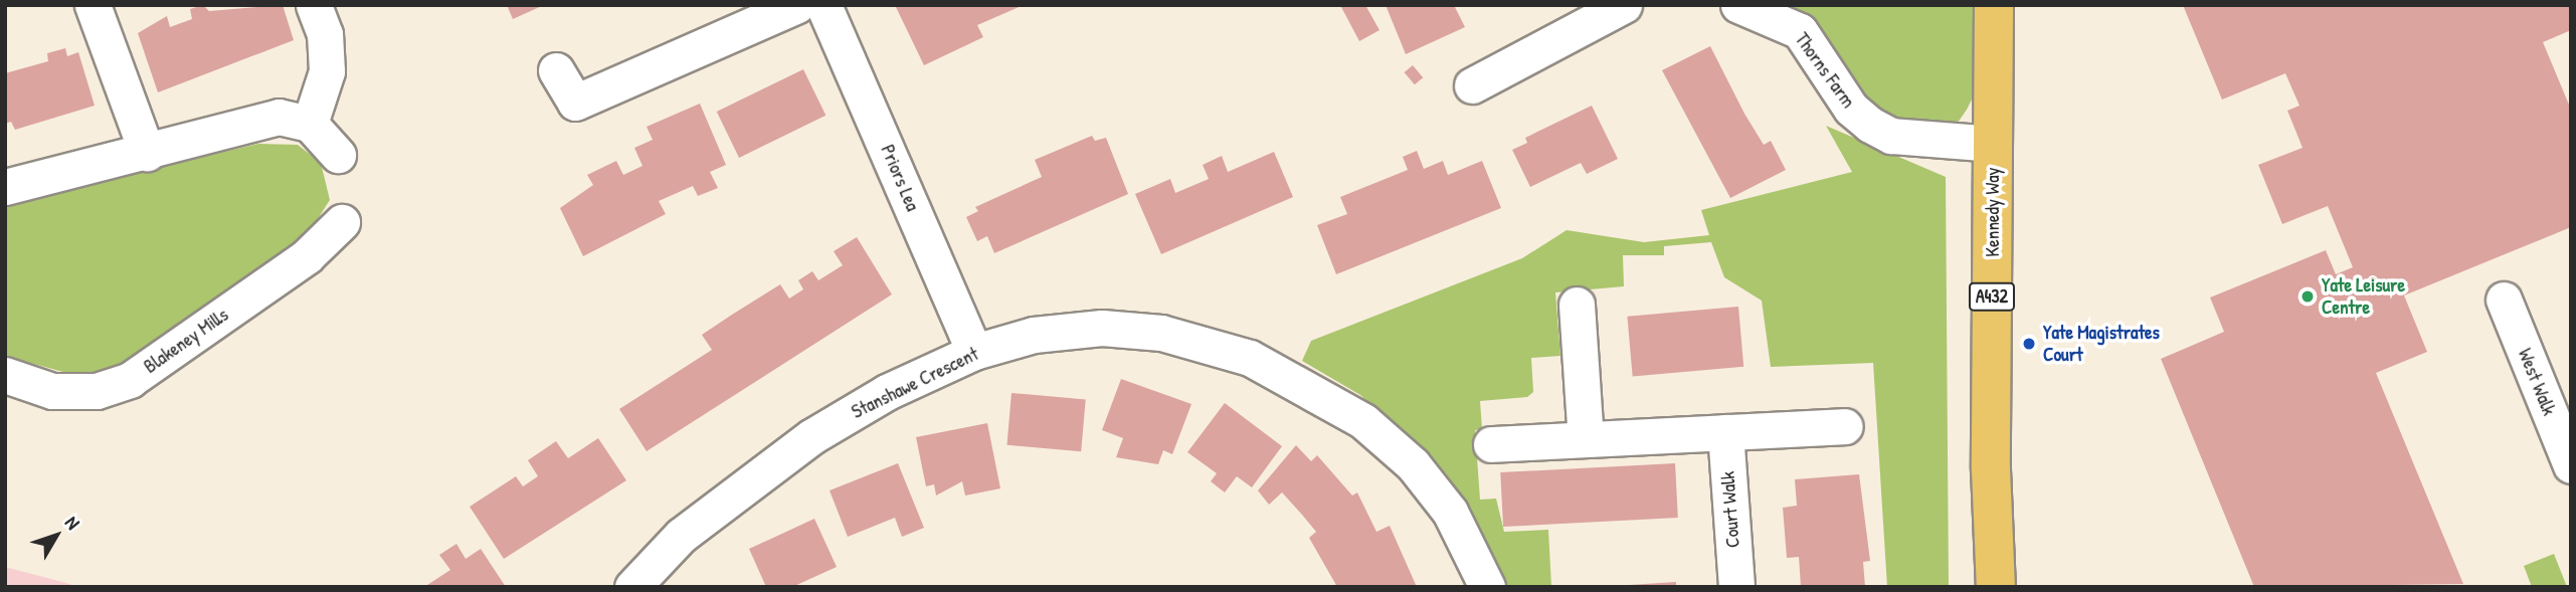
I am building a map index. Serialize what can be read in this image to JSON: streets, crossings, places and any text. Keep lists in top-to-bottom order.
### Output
{
  "streets": {
    "main road": ["Kennedy Way", "A432"],
    "street": [
      "Thorns Farm",
      "Priors Lea",
      "Blakeney Mills",
      "West Walk",
      "Stanshawe Crescent",
      "Court Walk"
    ]
  },
  "crossings": [
    ["Thorns Farm", "Kennedy Way"],
    ["Priors Lea", "Stanshawe Crescent"]
  ],
  "places": ["Yate Leisure Centre", "Yate Magistrates Court"],
  "north": "top right"
}
